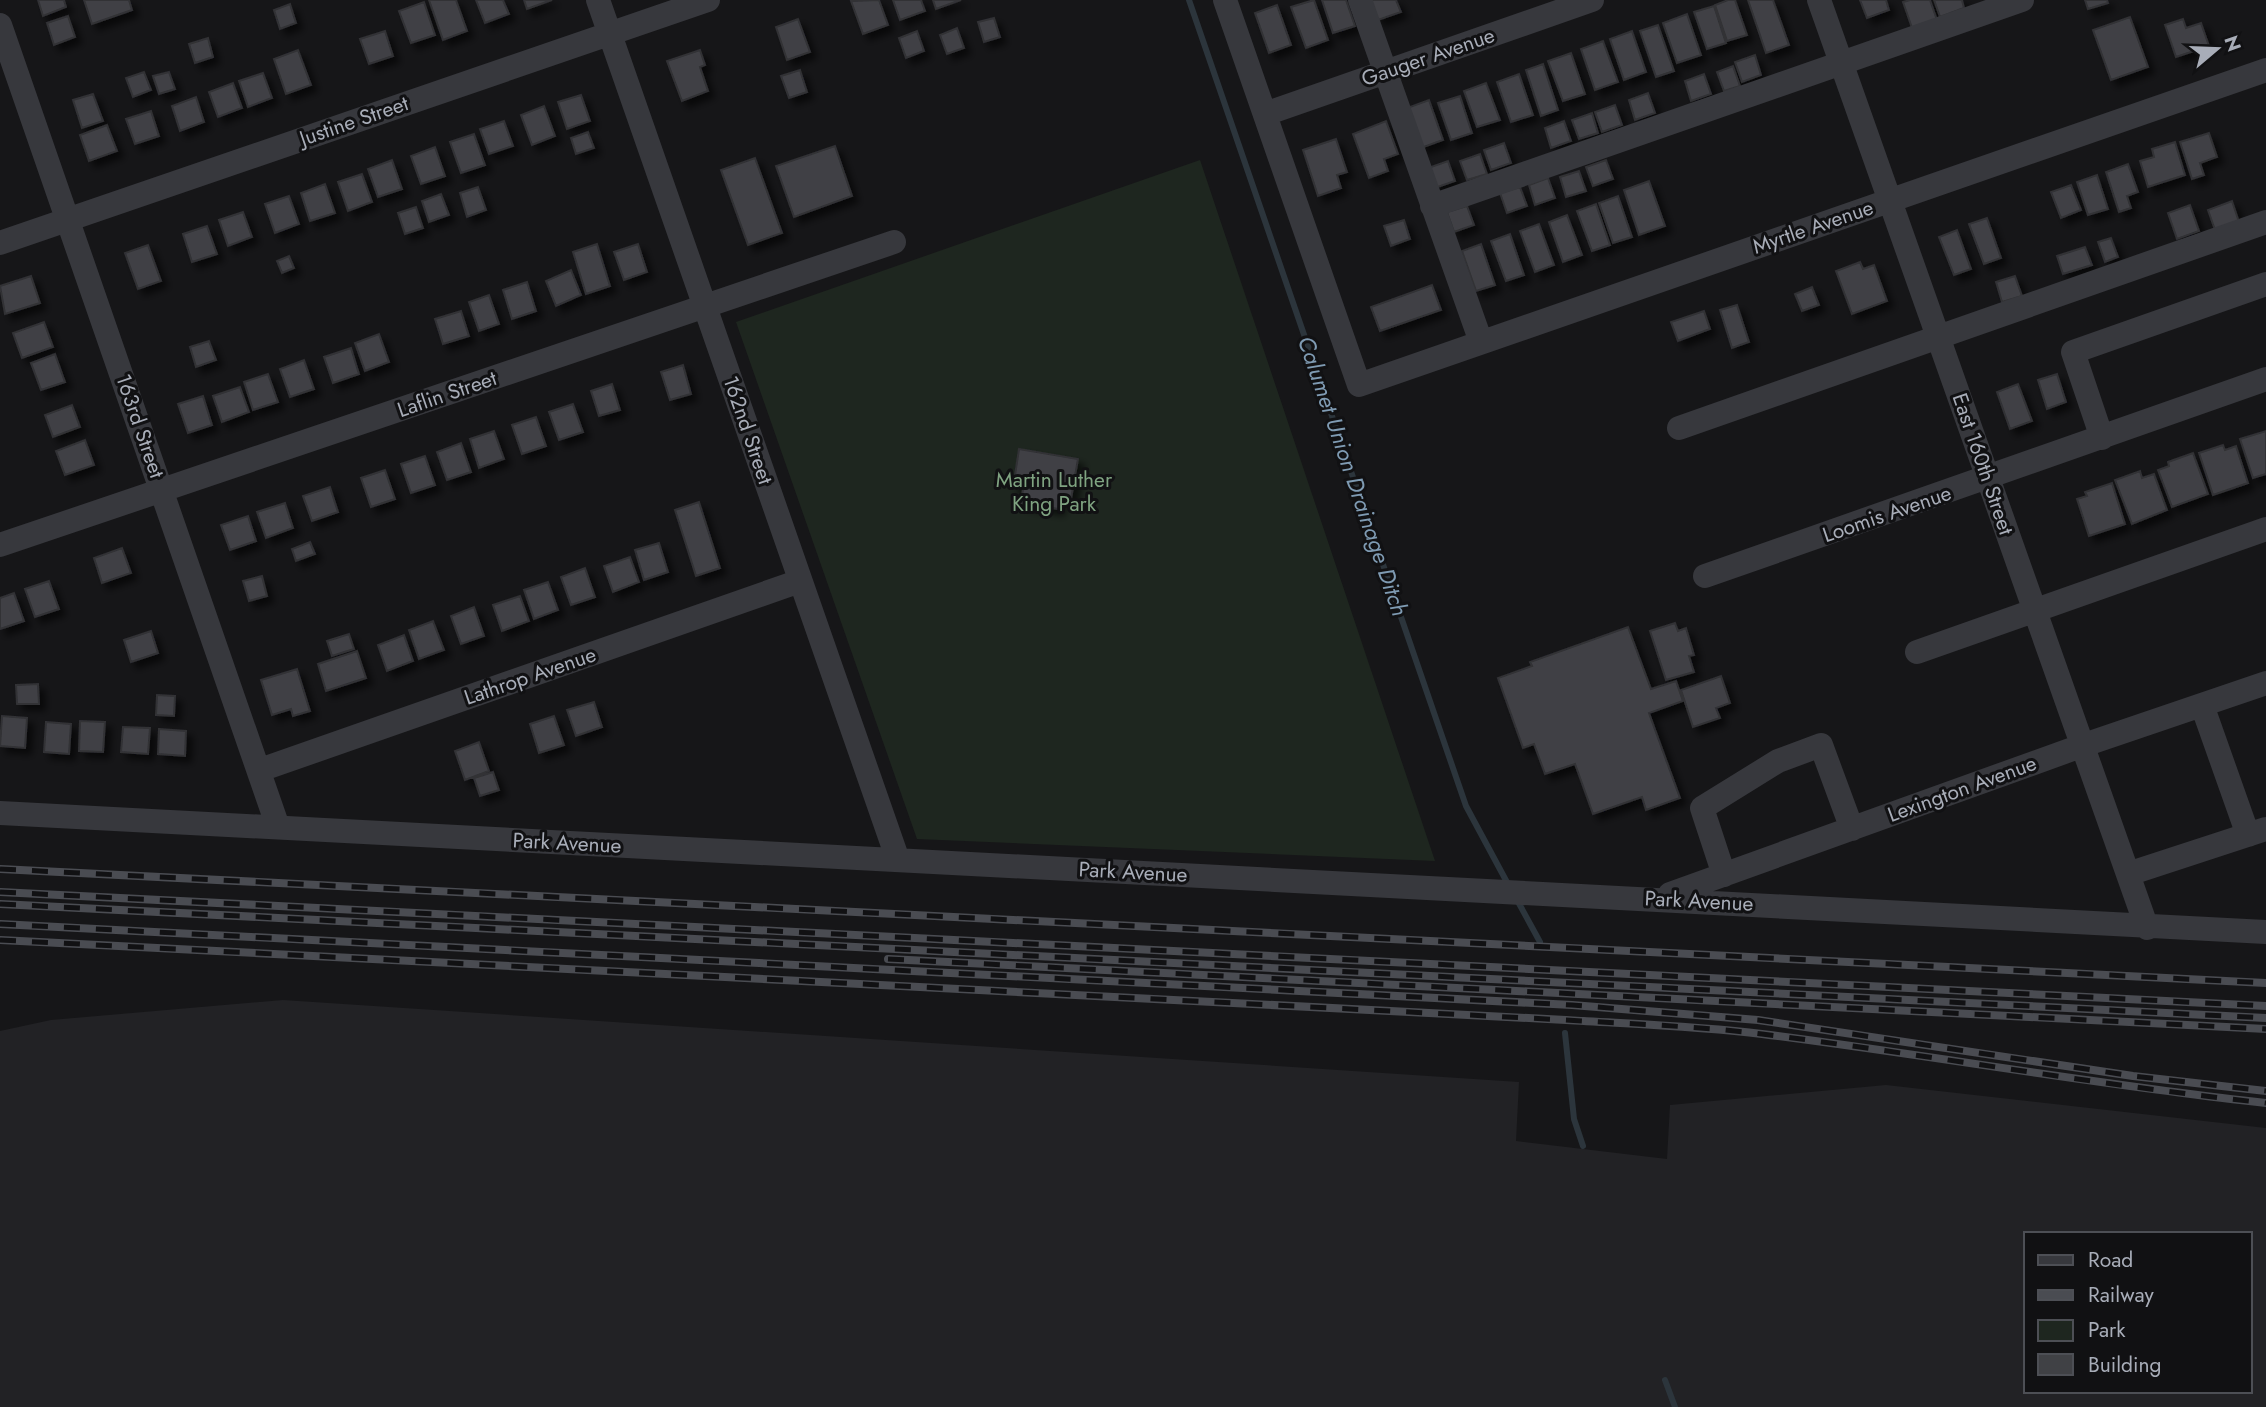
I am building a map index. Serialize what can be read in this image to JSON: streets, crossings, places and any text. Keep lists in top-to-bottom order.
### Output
{
  "streets": {
    "street": [
      "Gauger Avenue",
      "Justine Street",
      "Myrtle Avenue",
      "Laflin Street",
      "163rd Street",
      "162nd Street",
      "East 160th Street",
      "Loomis Avenue",
      "Lathrop Avenue",
      "Lexington Avenue",
      "Park Avenue"
    ]
  },
  "crossings": [
    ["Gauger Avenue", "Myrtle Avenue"],
    ["Justine Street", "163rd Street"],
    ["Justine Street", "162nd Street"],
    ["Myrtle Avenue", "East 160th Street"],
    ["Laflin Street", "163rd Street"],
    ["Laflin Street", "162nd Street"],
    ["163rd Street", "Lathrop Avenue"],
    ["163rd Street", "Park Avenue"],
    ["162nd Street", "Lathrop Avenue"],
    ["162nd Street", "Park Avenue"],
    ["East 160th Street", "Loomis Avenue"],
    ["East 160th Street", "Lexington Avenue"],
    ["East 160th Street", "Park Avenue"],
    ["Lexington Avenue", "Park Avenue"]
  ],
  "water": ["Calumet Union Drainage Ditch"],
  "parks": ["Martin Luther King Park"],
  "legend": [
    "Road",
    "Railway",
    "Park",
    "Building"
  ],
  "north": "right"
}
